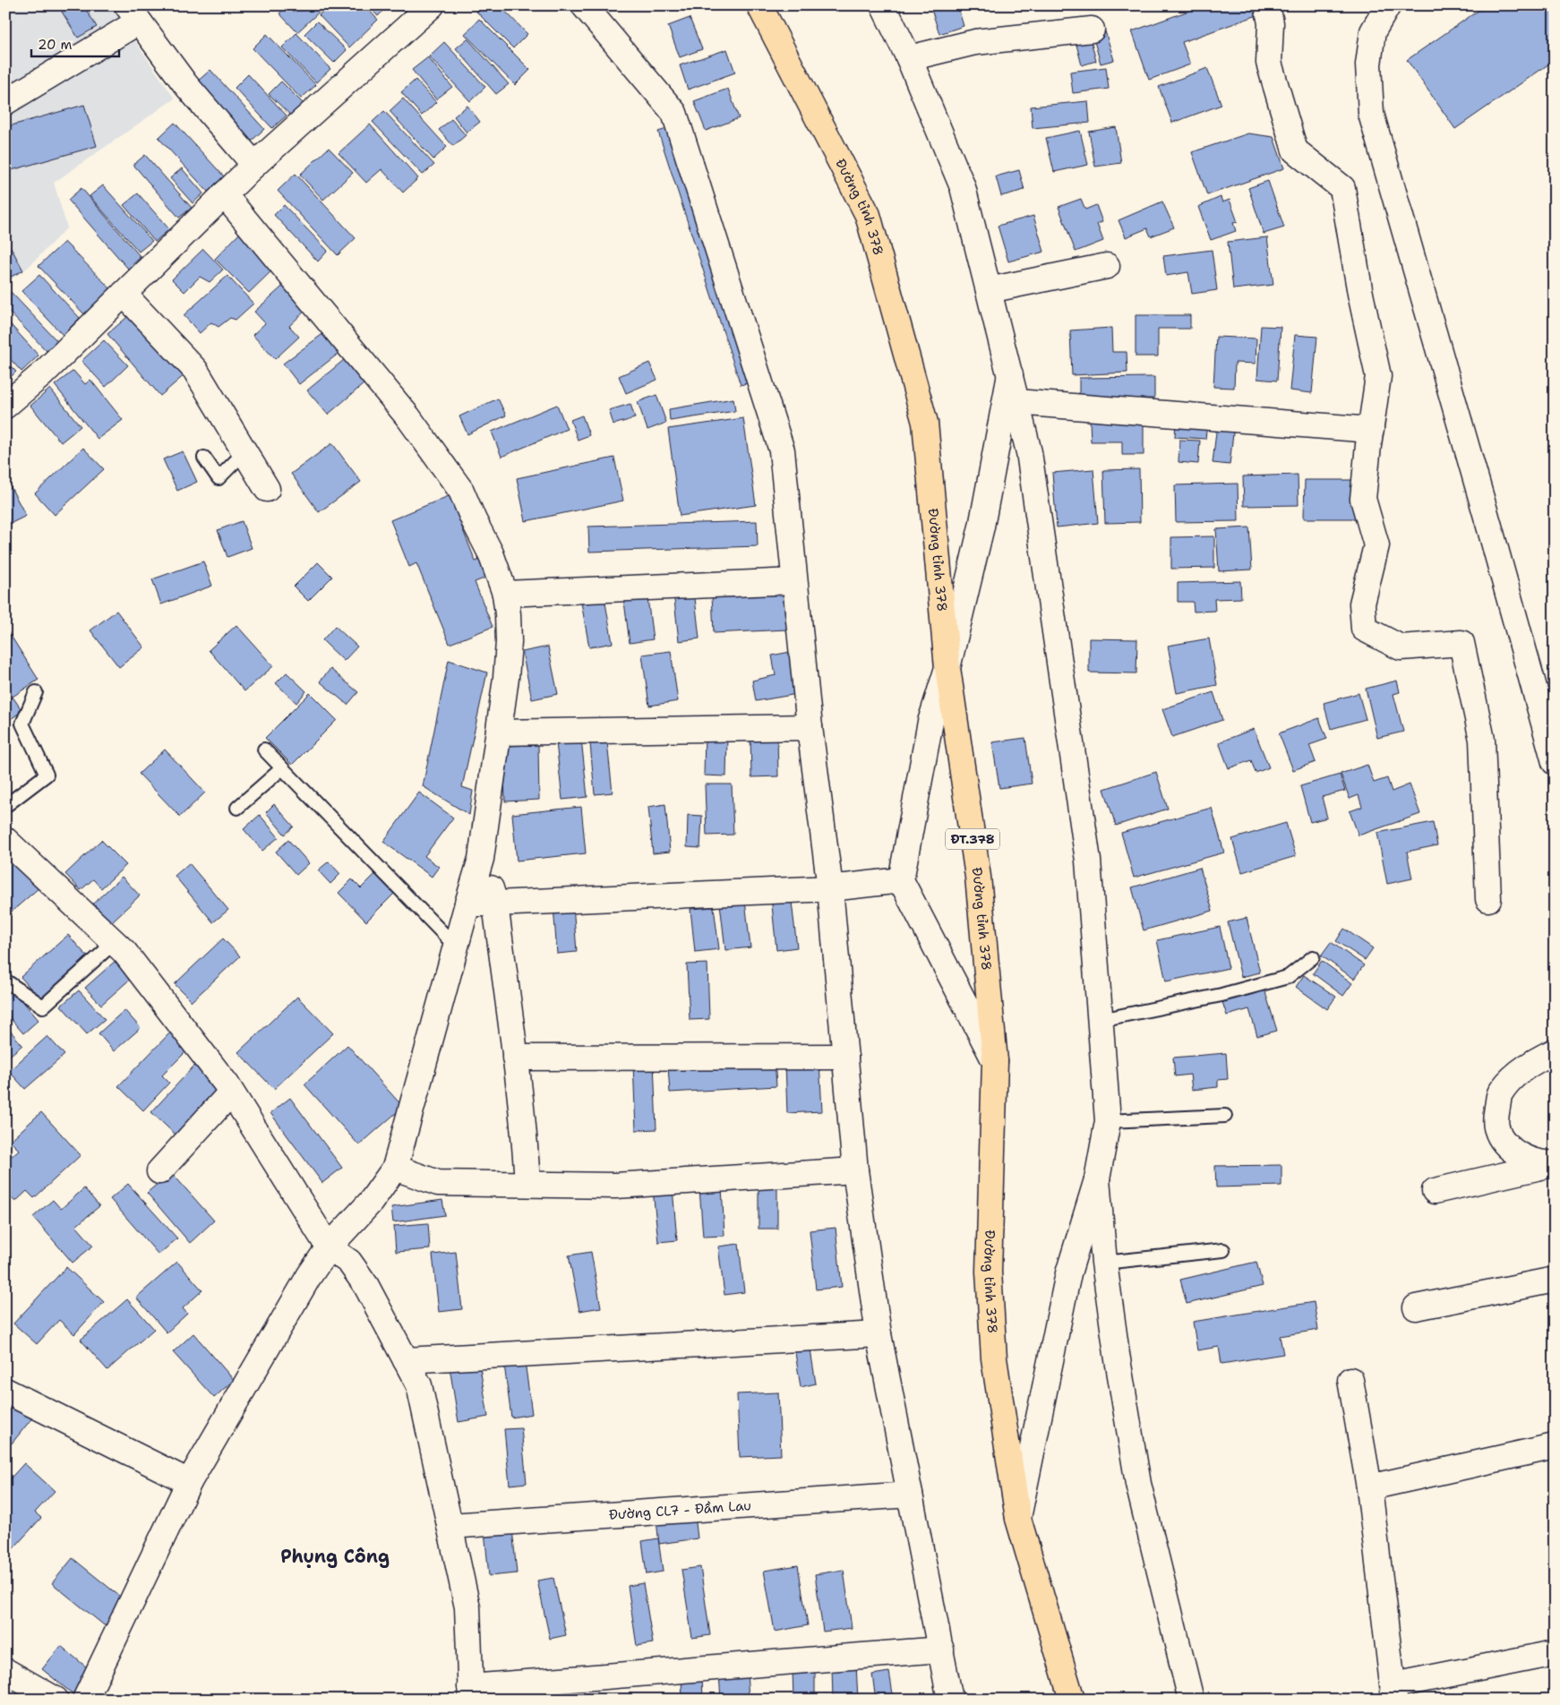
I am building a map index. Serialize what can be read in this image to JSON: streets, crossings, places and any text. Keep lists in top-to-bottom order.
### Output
{
  "streets": {
    "main road": ["Đường tỉnh 378", "ĐT.378"],
    "street": ["Đường CL7 - Đầm Lau"]
  },
  "districts": ["Phụng Công"],
  "scale_bar": "20 m"
}
